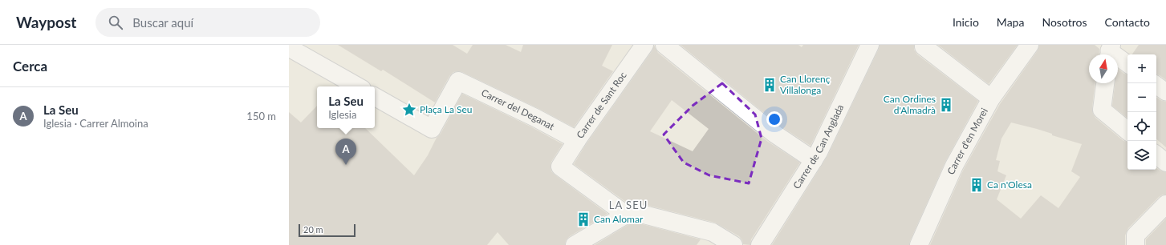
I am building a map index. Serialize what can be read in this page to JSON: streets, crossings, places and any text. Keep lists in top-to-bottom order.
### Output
{
  "streets": {
    "street": [
      "Carrer de Sant Roc",
      "Carrer del Deganat",
      "Carrer d'en Morei",
      "Carrer de Can Anglada"
    ]
  },
  "crossings": [
    ["Carrer de Sant Roc", "Carrer del Deganat"]
  ],
  "districts": ["LA SEU"],
  "places": {
    "building": [
      "Can Llorenç Villalonga",
      "Can Ordines d'Almadrà",
      "Ca n'Olesa",
      "Can Alomar"
    ],
    "place": ["Plaça La Seu"]
  },
  "scale_bar": "20 m",
  "north": "top",
  "page": {
    "header": "Waypost",
    "search": "Buscar aquí",
    "nav": [
      "Inicio",
      "Mapa",
      "Nosotros",
      "Contacto"
    ],
    "heading": "Cerca",
    "map_buttons": ["+", "−"],
    "list": [
      {
        "mark": "A",
        "name": "La Seu",
        "note": "Iglesia · Carrer Almoina",
        "value": "150 m"
      }
    ],
    "popup": ["La Seu", "Iglesia"],
    "pins": "A",
    "scale": "20 m"
  }
}
